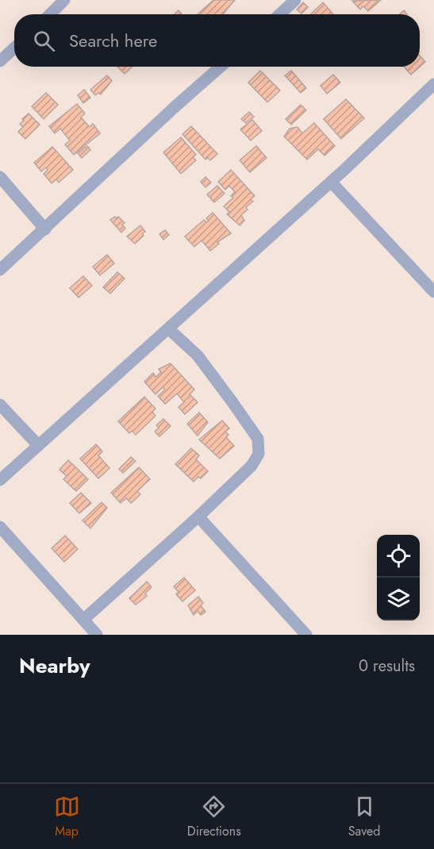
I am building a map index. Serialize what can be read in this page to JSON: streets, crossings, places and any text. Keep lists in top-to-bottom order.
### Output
{
  "page": {
    "search": "Search here",
    "heading": ["Nearby", "0 results"],
    "nav": ["Map", "Directions", "Saved"]
  }
}
